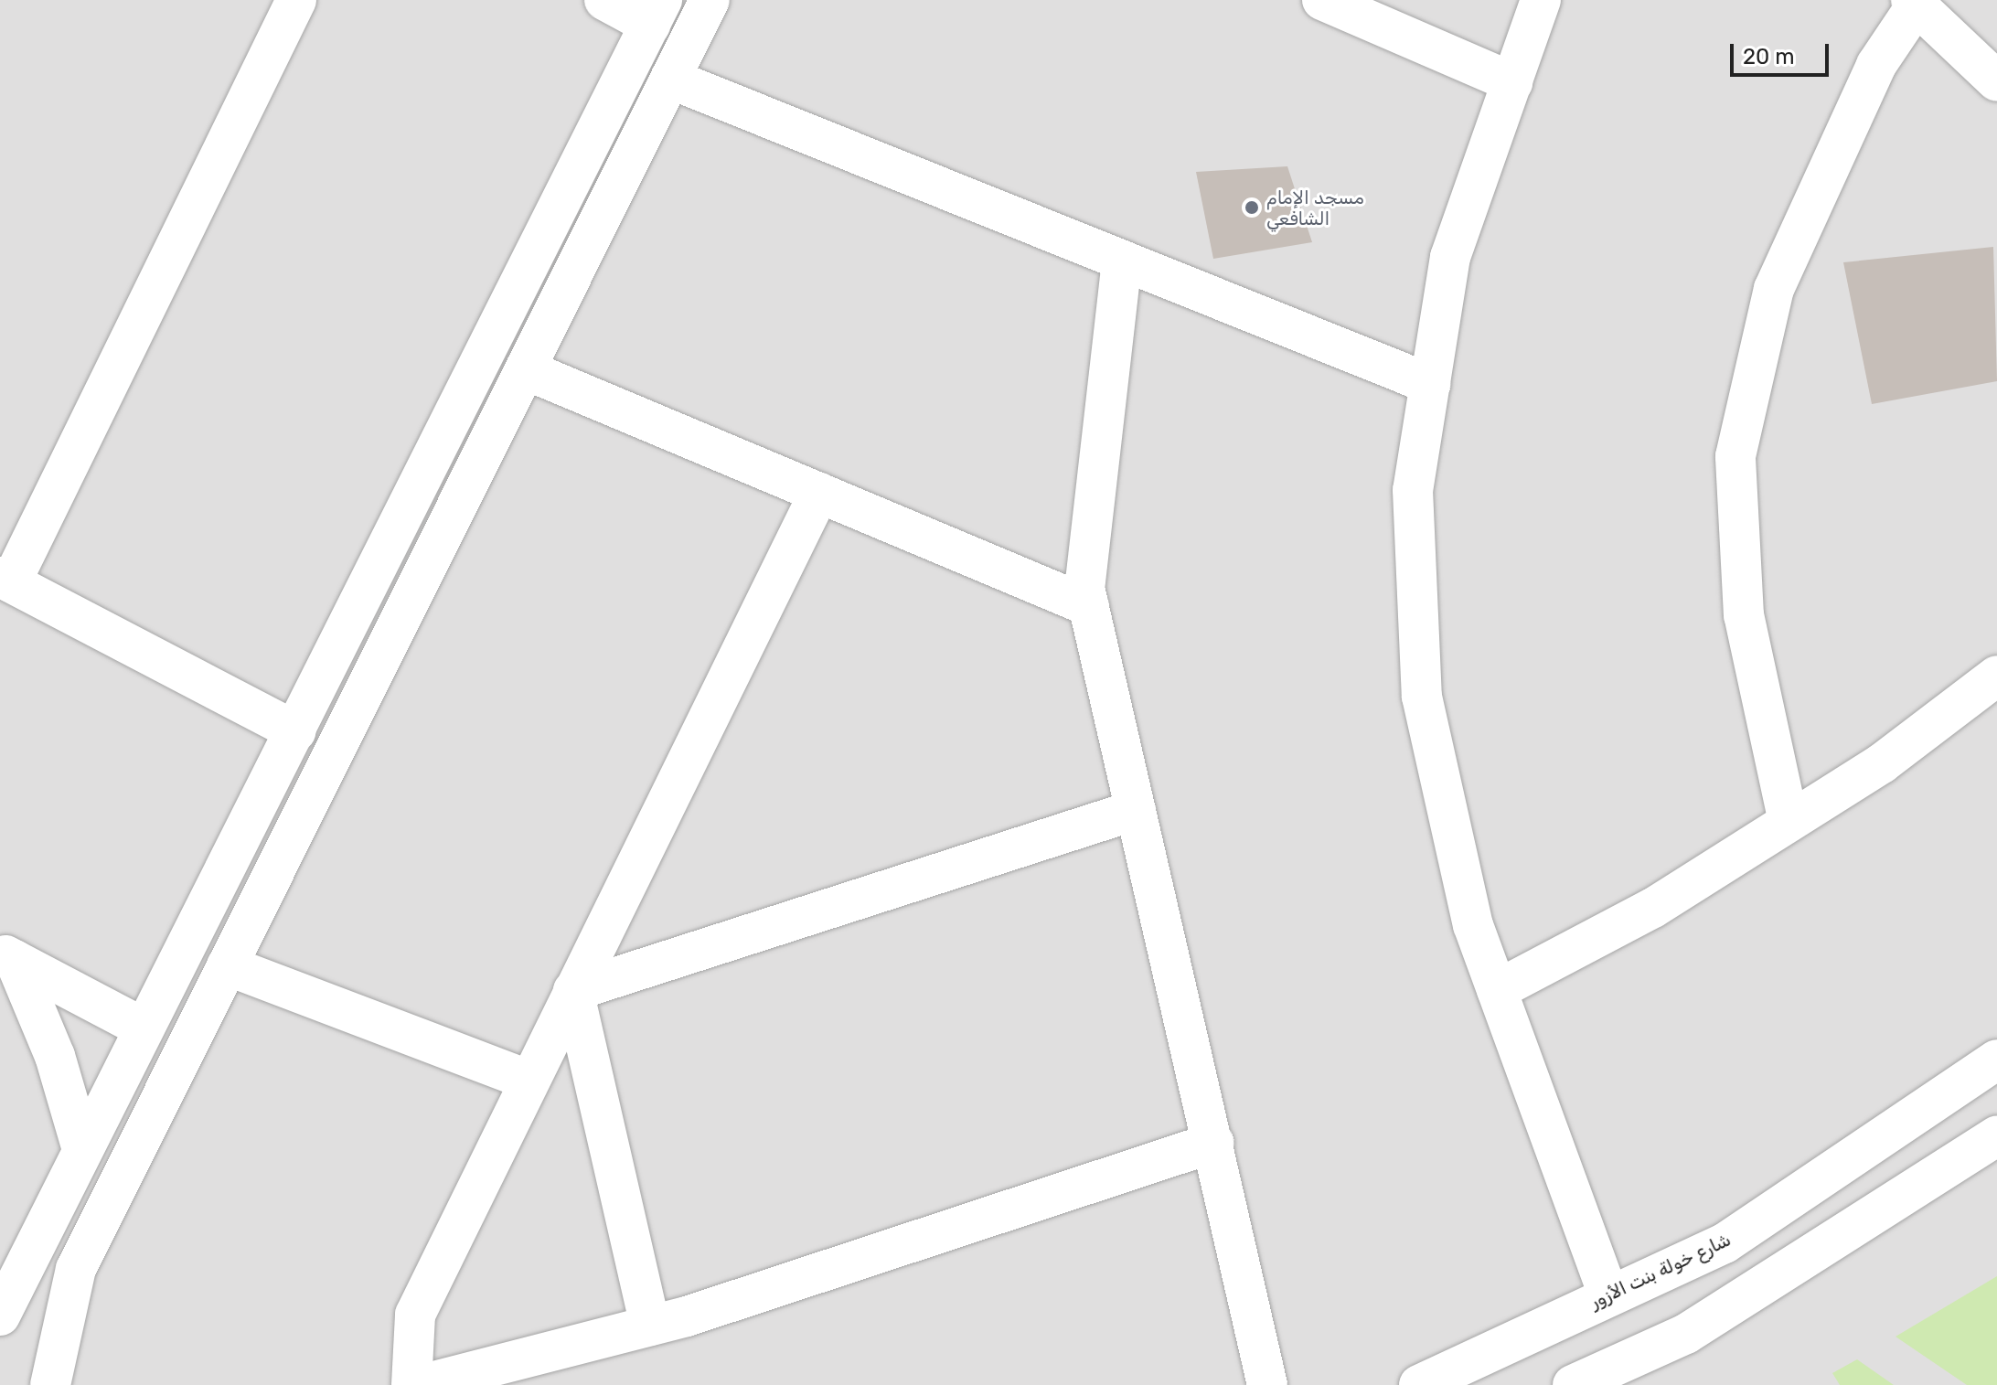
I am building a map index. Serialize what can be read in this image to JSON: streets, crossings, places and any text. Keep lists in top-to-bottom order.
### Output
{
  "streets": {
    "street": ["شارع خولة بنت الأزور"]
  },
  "places": ["مسجد الإمام الشافعي"],
  "scale_bar": "20 m"
}
